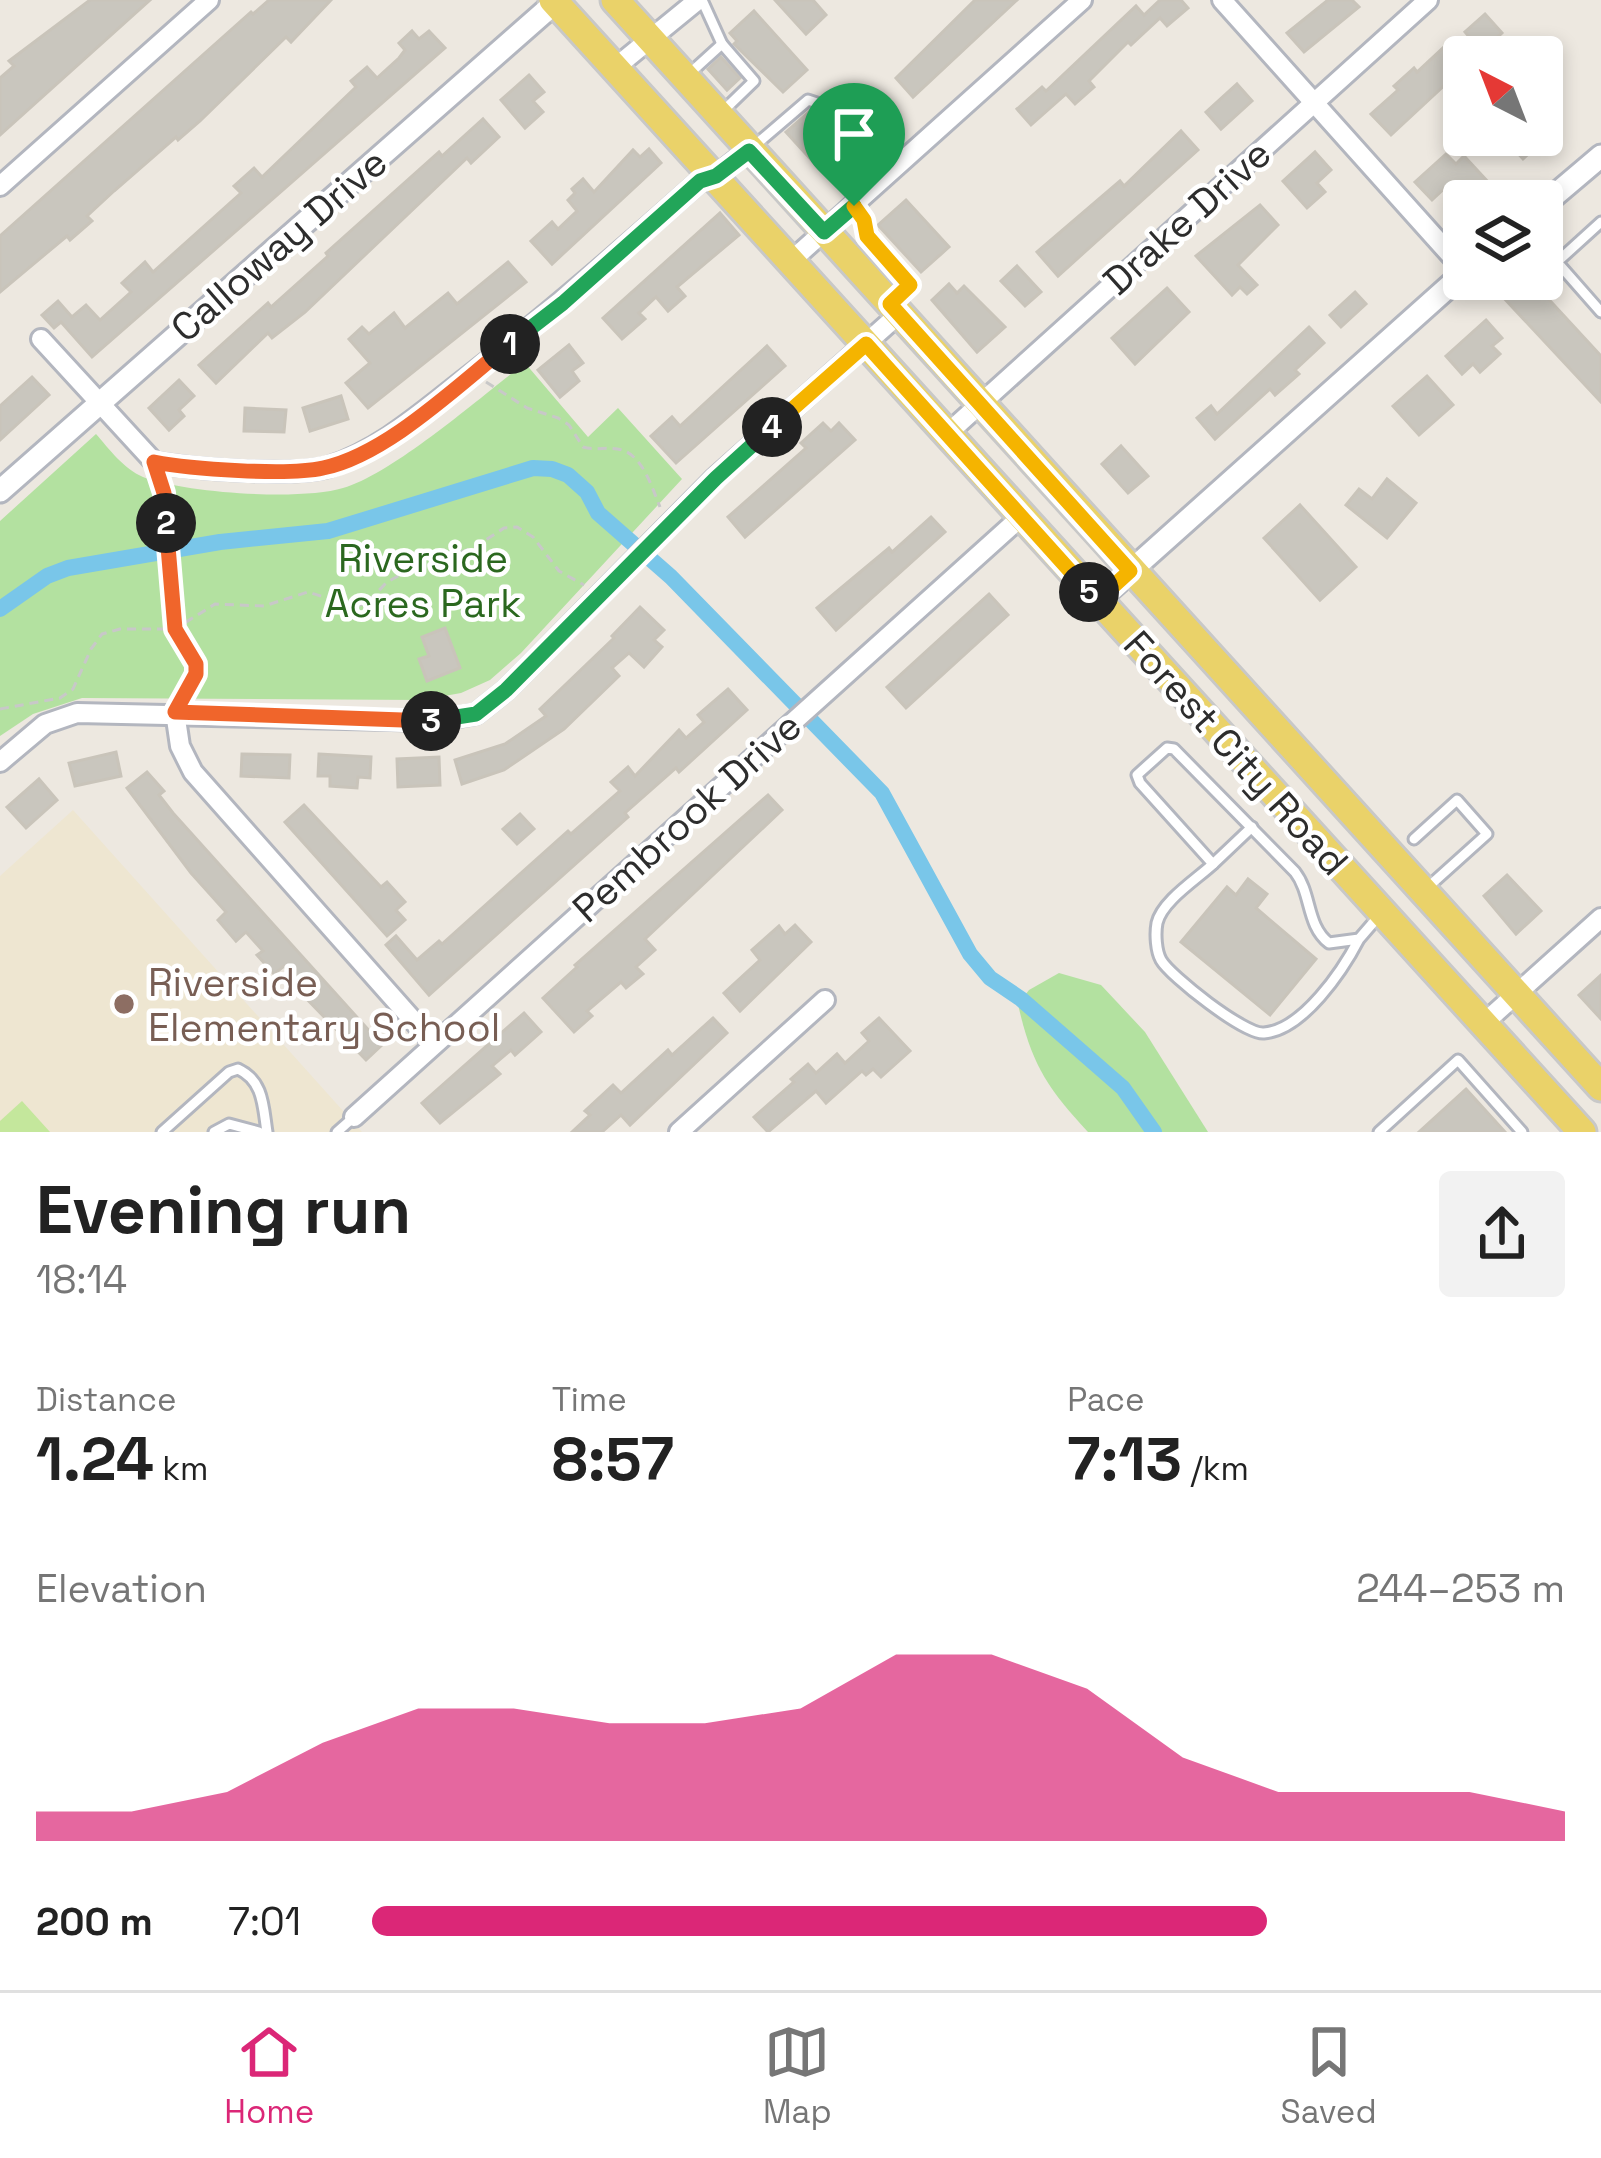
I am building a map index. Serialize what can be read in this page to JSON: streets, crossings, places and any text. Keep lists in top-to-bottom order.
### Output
{
  "streets": {
    "main road": ["Forest City Road"],
    "street": ["Drake Drive", "Calloway Drive", "Pembrook Drive"]
  },
  "crossings": [
    ["Drake Drive", "Forest City Road"],
    ["Calloway Drive", "Forest City Road"],
    ["Forest City Road", "Pembrook Drive"]
  ],
  "parks": ["Riverside Acres Park"],
  "places": ["Riverside Elementary School"],
  "north": "top left",
  "page": {
    "pins": [
      "1",
      "4",
      "2",
      "5",
      "3"
    ],
    "heading": ["Evening run", "18:14"],
    "stats": [
      ["Distance", "1.24 km"],
      ["Time", "8:57"],
      ["Pace", "7:13 /km"]
    ],
    "chart": ["Elevation", "244–253 m"],
    "list": [
      {
        "name": "200 m",
        "note": "7:01"
      }
    ],
    "tabs": ["Home", "Map", "Saved"]
  }
}
